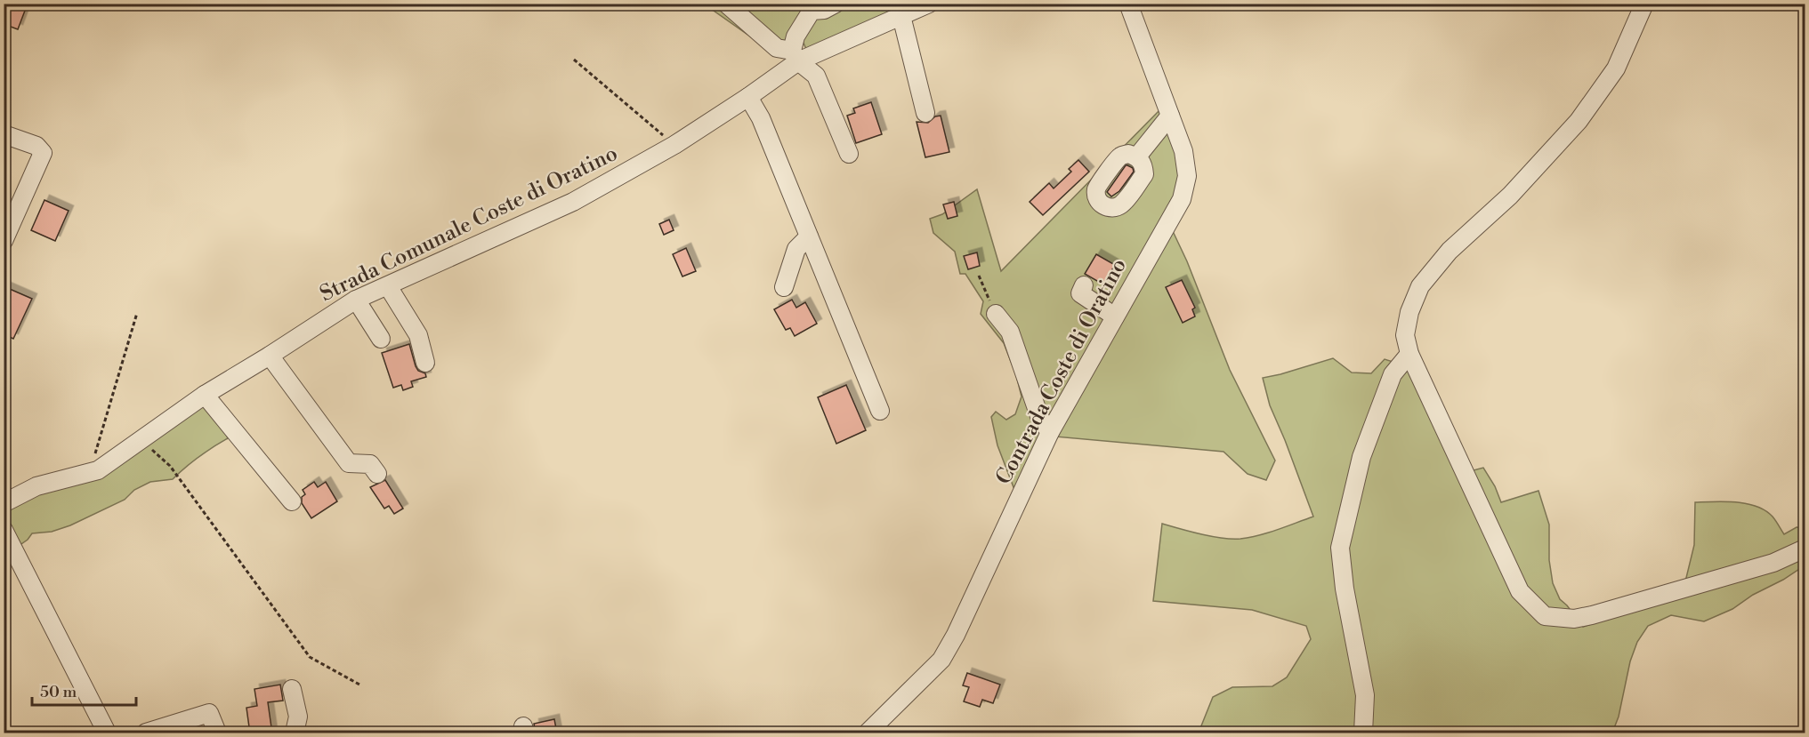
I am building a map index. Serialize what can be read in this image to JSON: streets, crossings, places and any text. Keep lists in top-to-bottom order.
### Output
{
  "streets": {
    "street": ["Strada Comunale Coste di Oratino", "Contrada Coste di Oratino"]
  },
  "scale_bar": "50 m"
}
